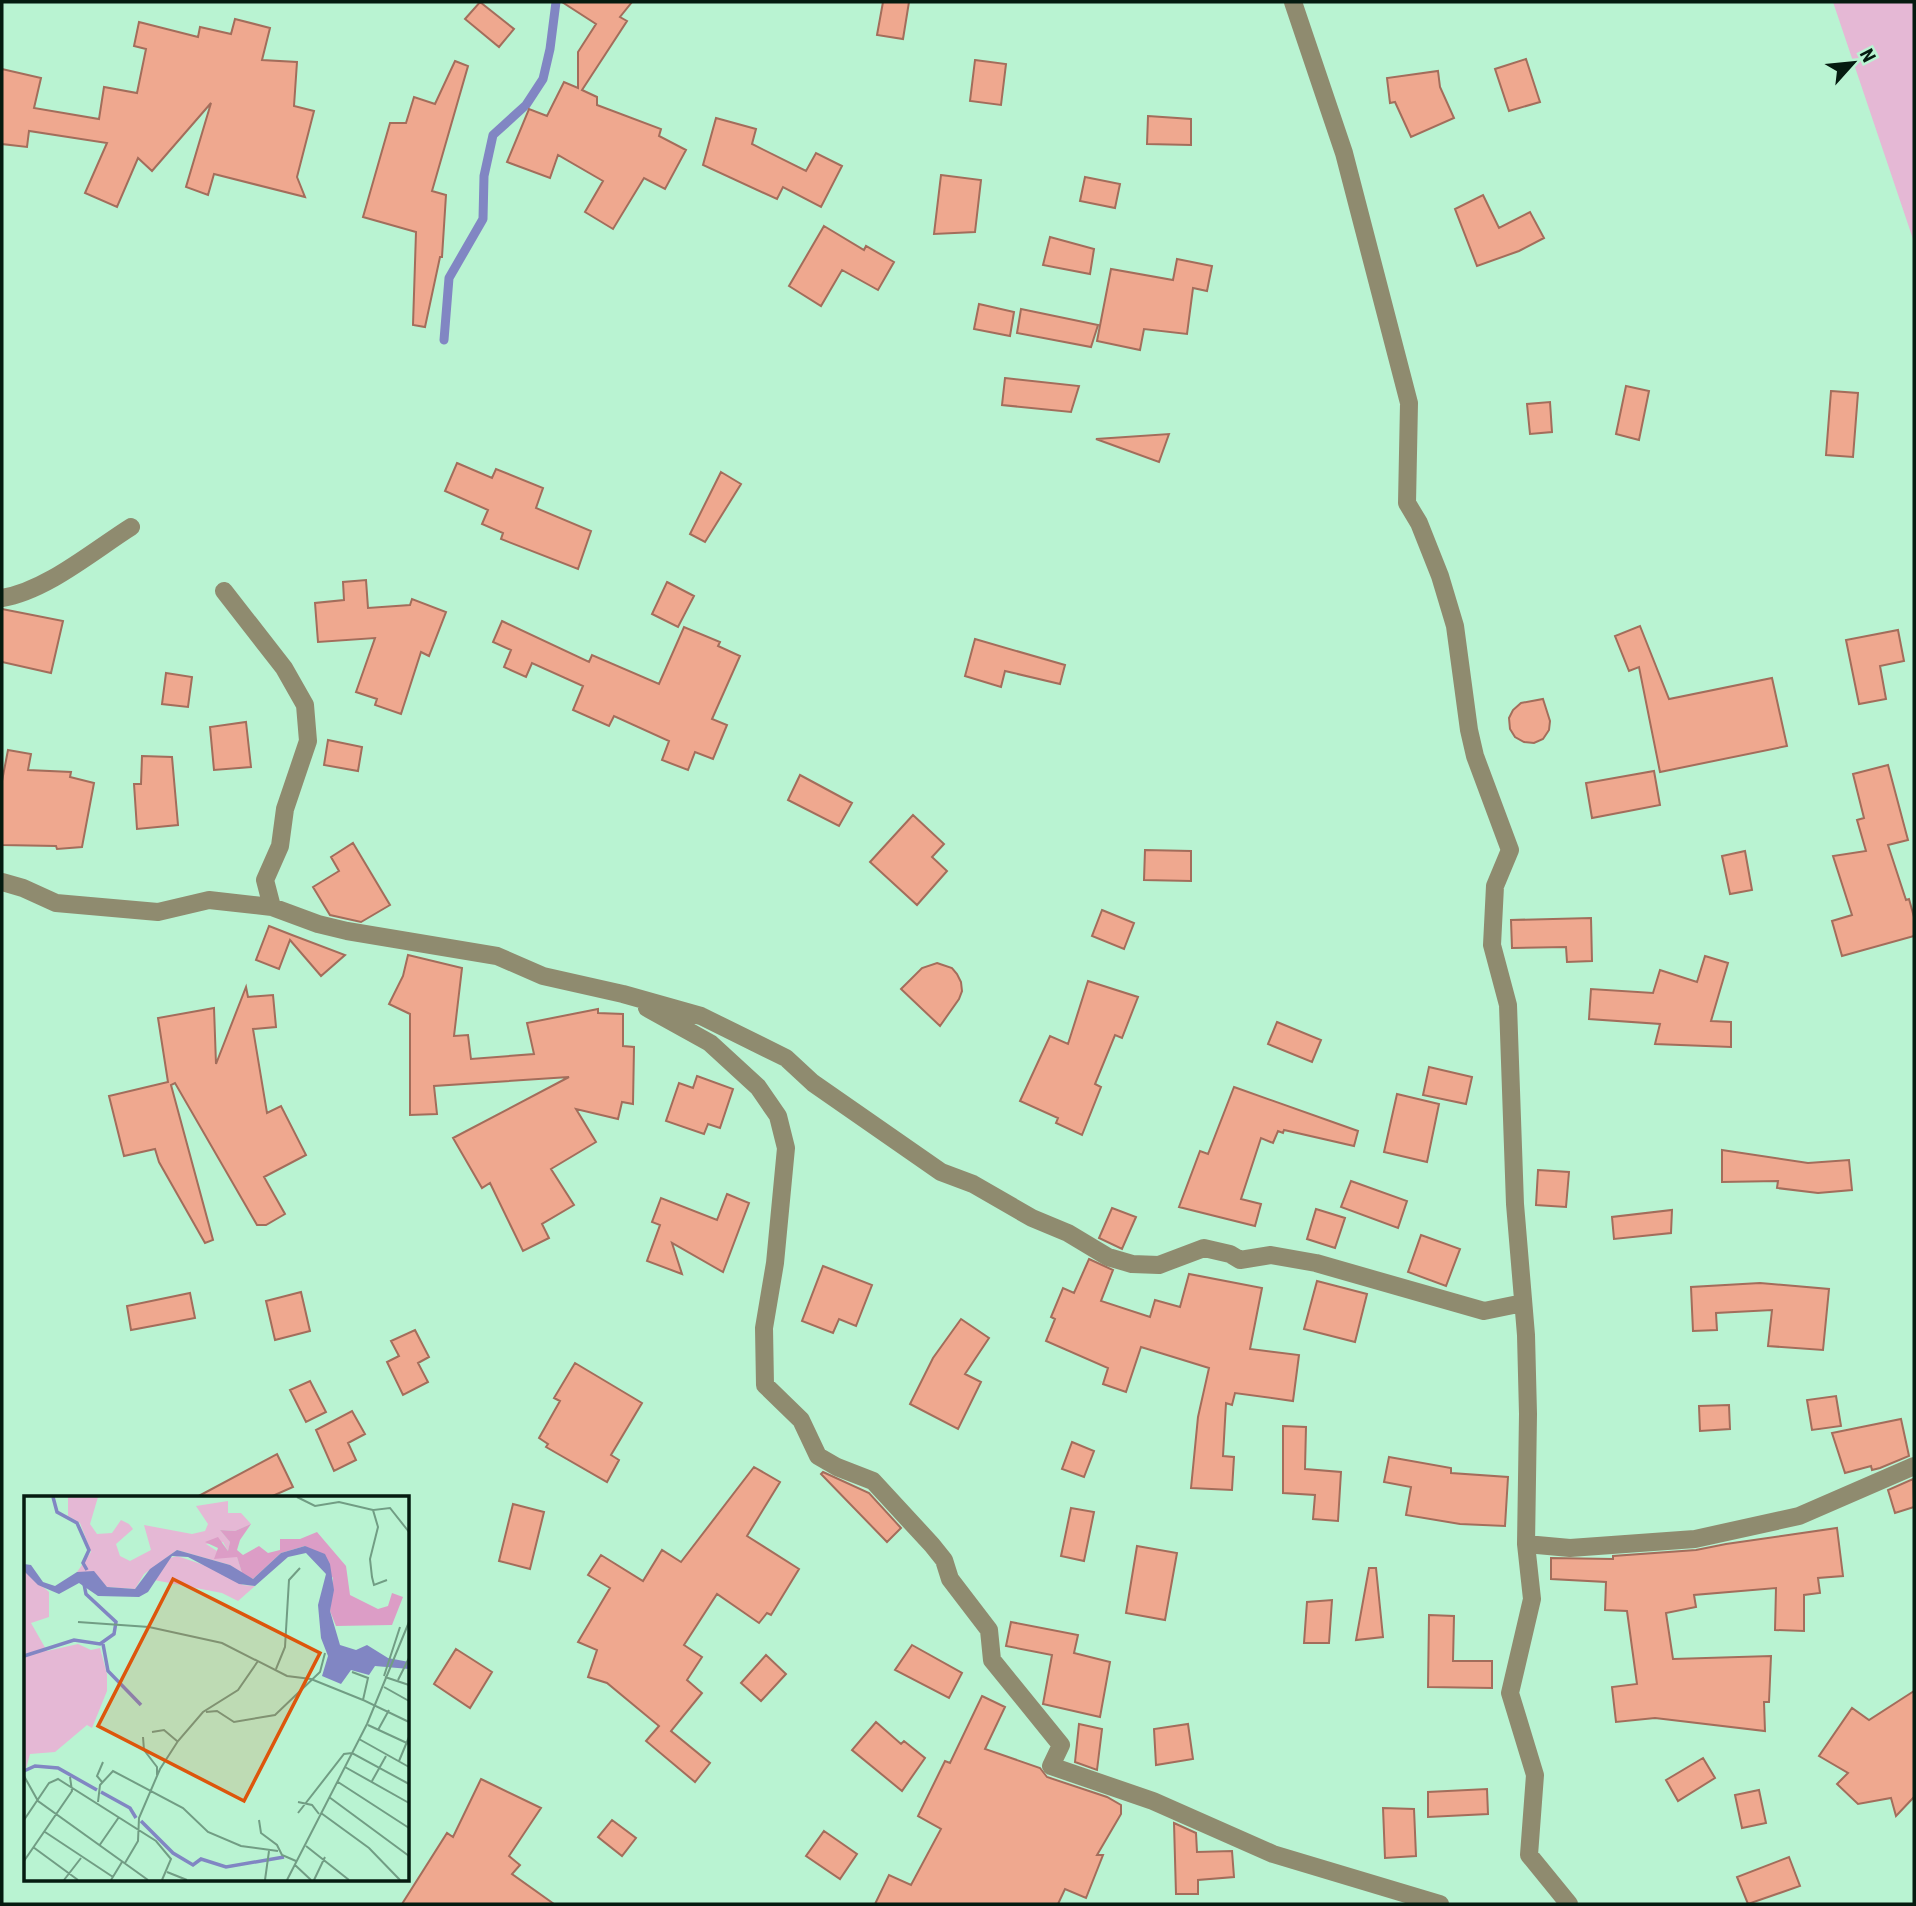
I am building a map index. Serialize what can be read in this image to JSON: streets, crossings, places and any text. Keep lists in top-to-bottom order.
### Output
{
  "north": "top right"
}
